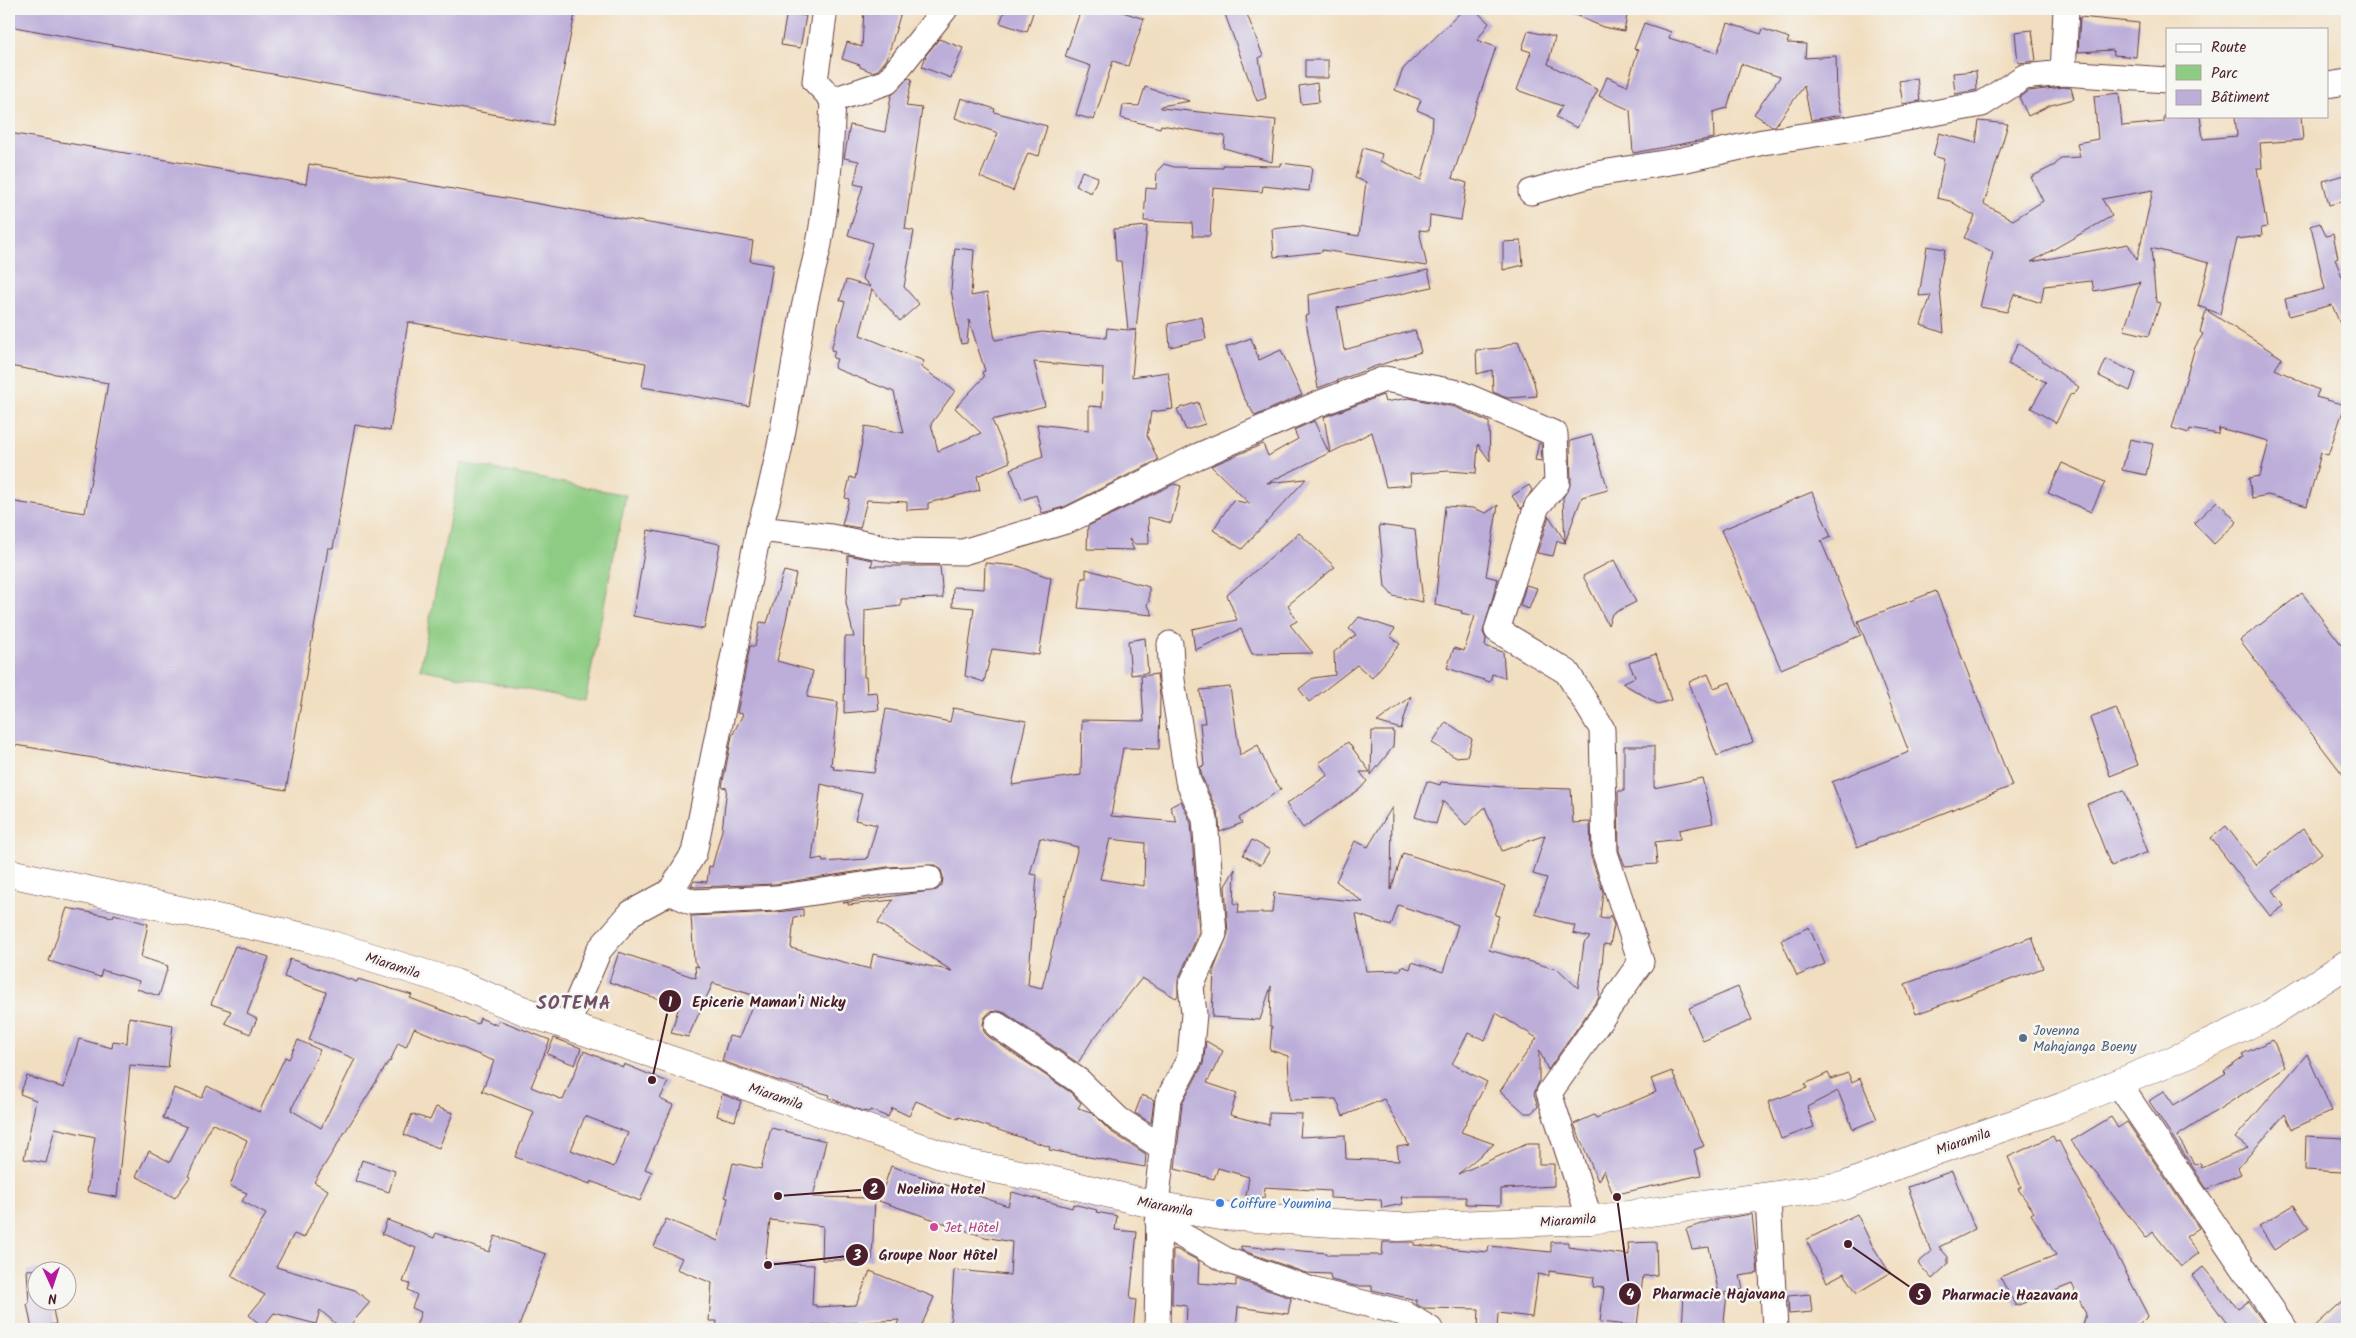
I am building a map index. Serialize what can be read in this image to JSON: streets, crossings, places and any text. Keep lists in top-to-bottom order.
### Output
{
  "streets": {
    "main road": ["Miaramila"]
  },
  "districts": ["SOTEMA"],
  "places": [
    "Jovenna Mahajanga Boeny",
    "Epicerie Maman'i Nicky",
    "Noelina Hotel",
    "Pharmacie Hajavana",
    "Coiffure Youmina",
    "Jet Hôtel",
    "Pharmacie Hazavana",
    "Groupe Noor Hôtel"
  ],
  "legend": ["Route", "Parc", "Bâtiment"],
  "north": "bottom"
}
